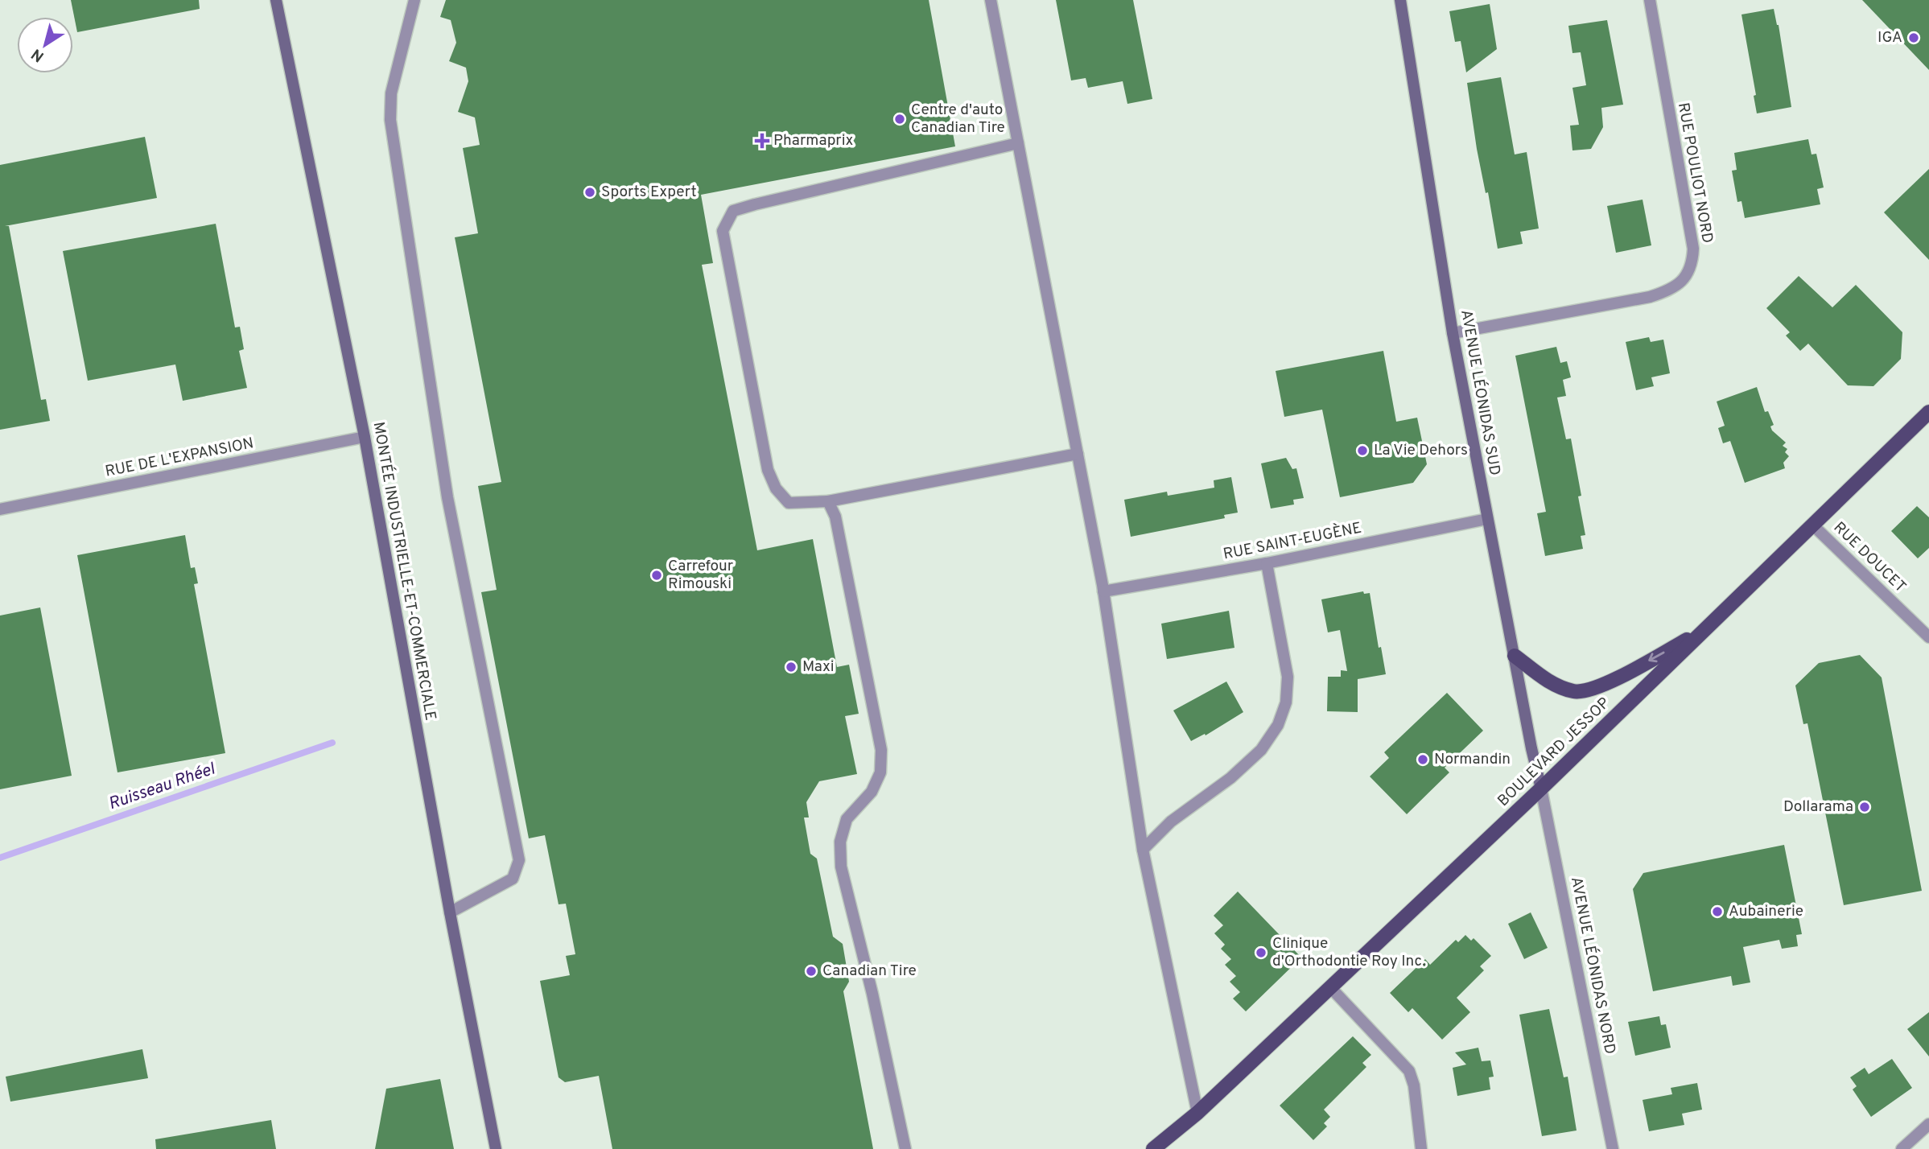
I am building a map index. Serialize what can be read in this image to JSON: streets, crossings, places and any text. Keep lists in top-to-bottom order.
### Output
{
  "streets": {
    "main road": ["AVENUE LÉONIDAS SUD", "MONTÉE INDUSTRIELLE-ET-COMMERCIALE", "BOULEVARD JESSOP"],
    "street": [
      "RUE POULIOT NORD",
      "RUE DE L'EXPANSION",
      "RUE SAINT-EUGÈNE",
      "RUE DOUCET",
      "AVENUE LÉONIDAS NORD"
    ]
  },
  "crossings": [
    ["RUE POULIOT NORD", "AVENUE LÉONIDAS SUD"],
    ["AVENUE LÉONIDAS SUD", "RUE SAINT-EUGÈNE"],
    ["AVENUE LÉONIDAS SUD", "BOULEVARD JESSOP"],
    ["AVENUE LÉONIDAS SUD", "AVENUE LÉONIDAS NORD"],
    ["RUE DE L'EXPANSION", "MONTÉE INDUSTRIELLE-ET-COMMERCIALE"],
    ["RUE DOUCET", "BOULEVARD JESSOP"],
    ["BOULEVARD JESSOP", "AVENUE LÉONIDAS NORD"]
  ],
  "water": ["Ruisseau Rhéel"],
  "places": {
    "other": [
      "IGA",
      "Centre d'auto Canadian Tire",
      "Sports Expert",
      "La Vie Dehors",
      "Carrefour Rimouski",
      "Maxi",
      "Normandin",
      "Dollarama",
      "Aubainerie",
      "Clinique d'Orthodontie Roy Inc.",
      "Canadian Tire"
    ],
    "health": ["Pharmaprix"]
  },
  "north": "bottom left"
}
